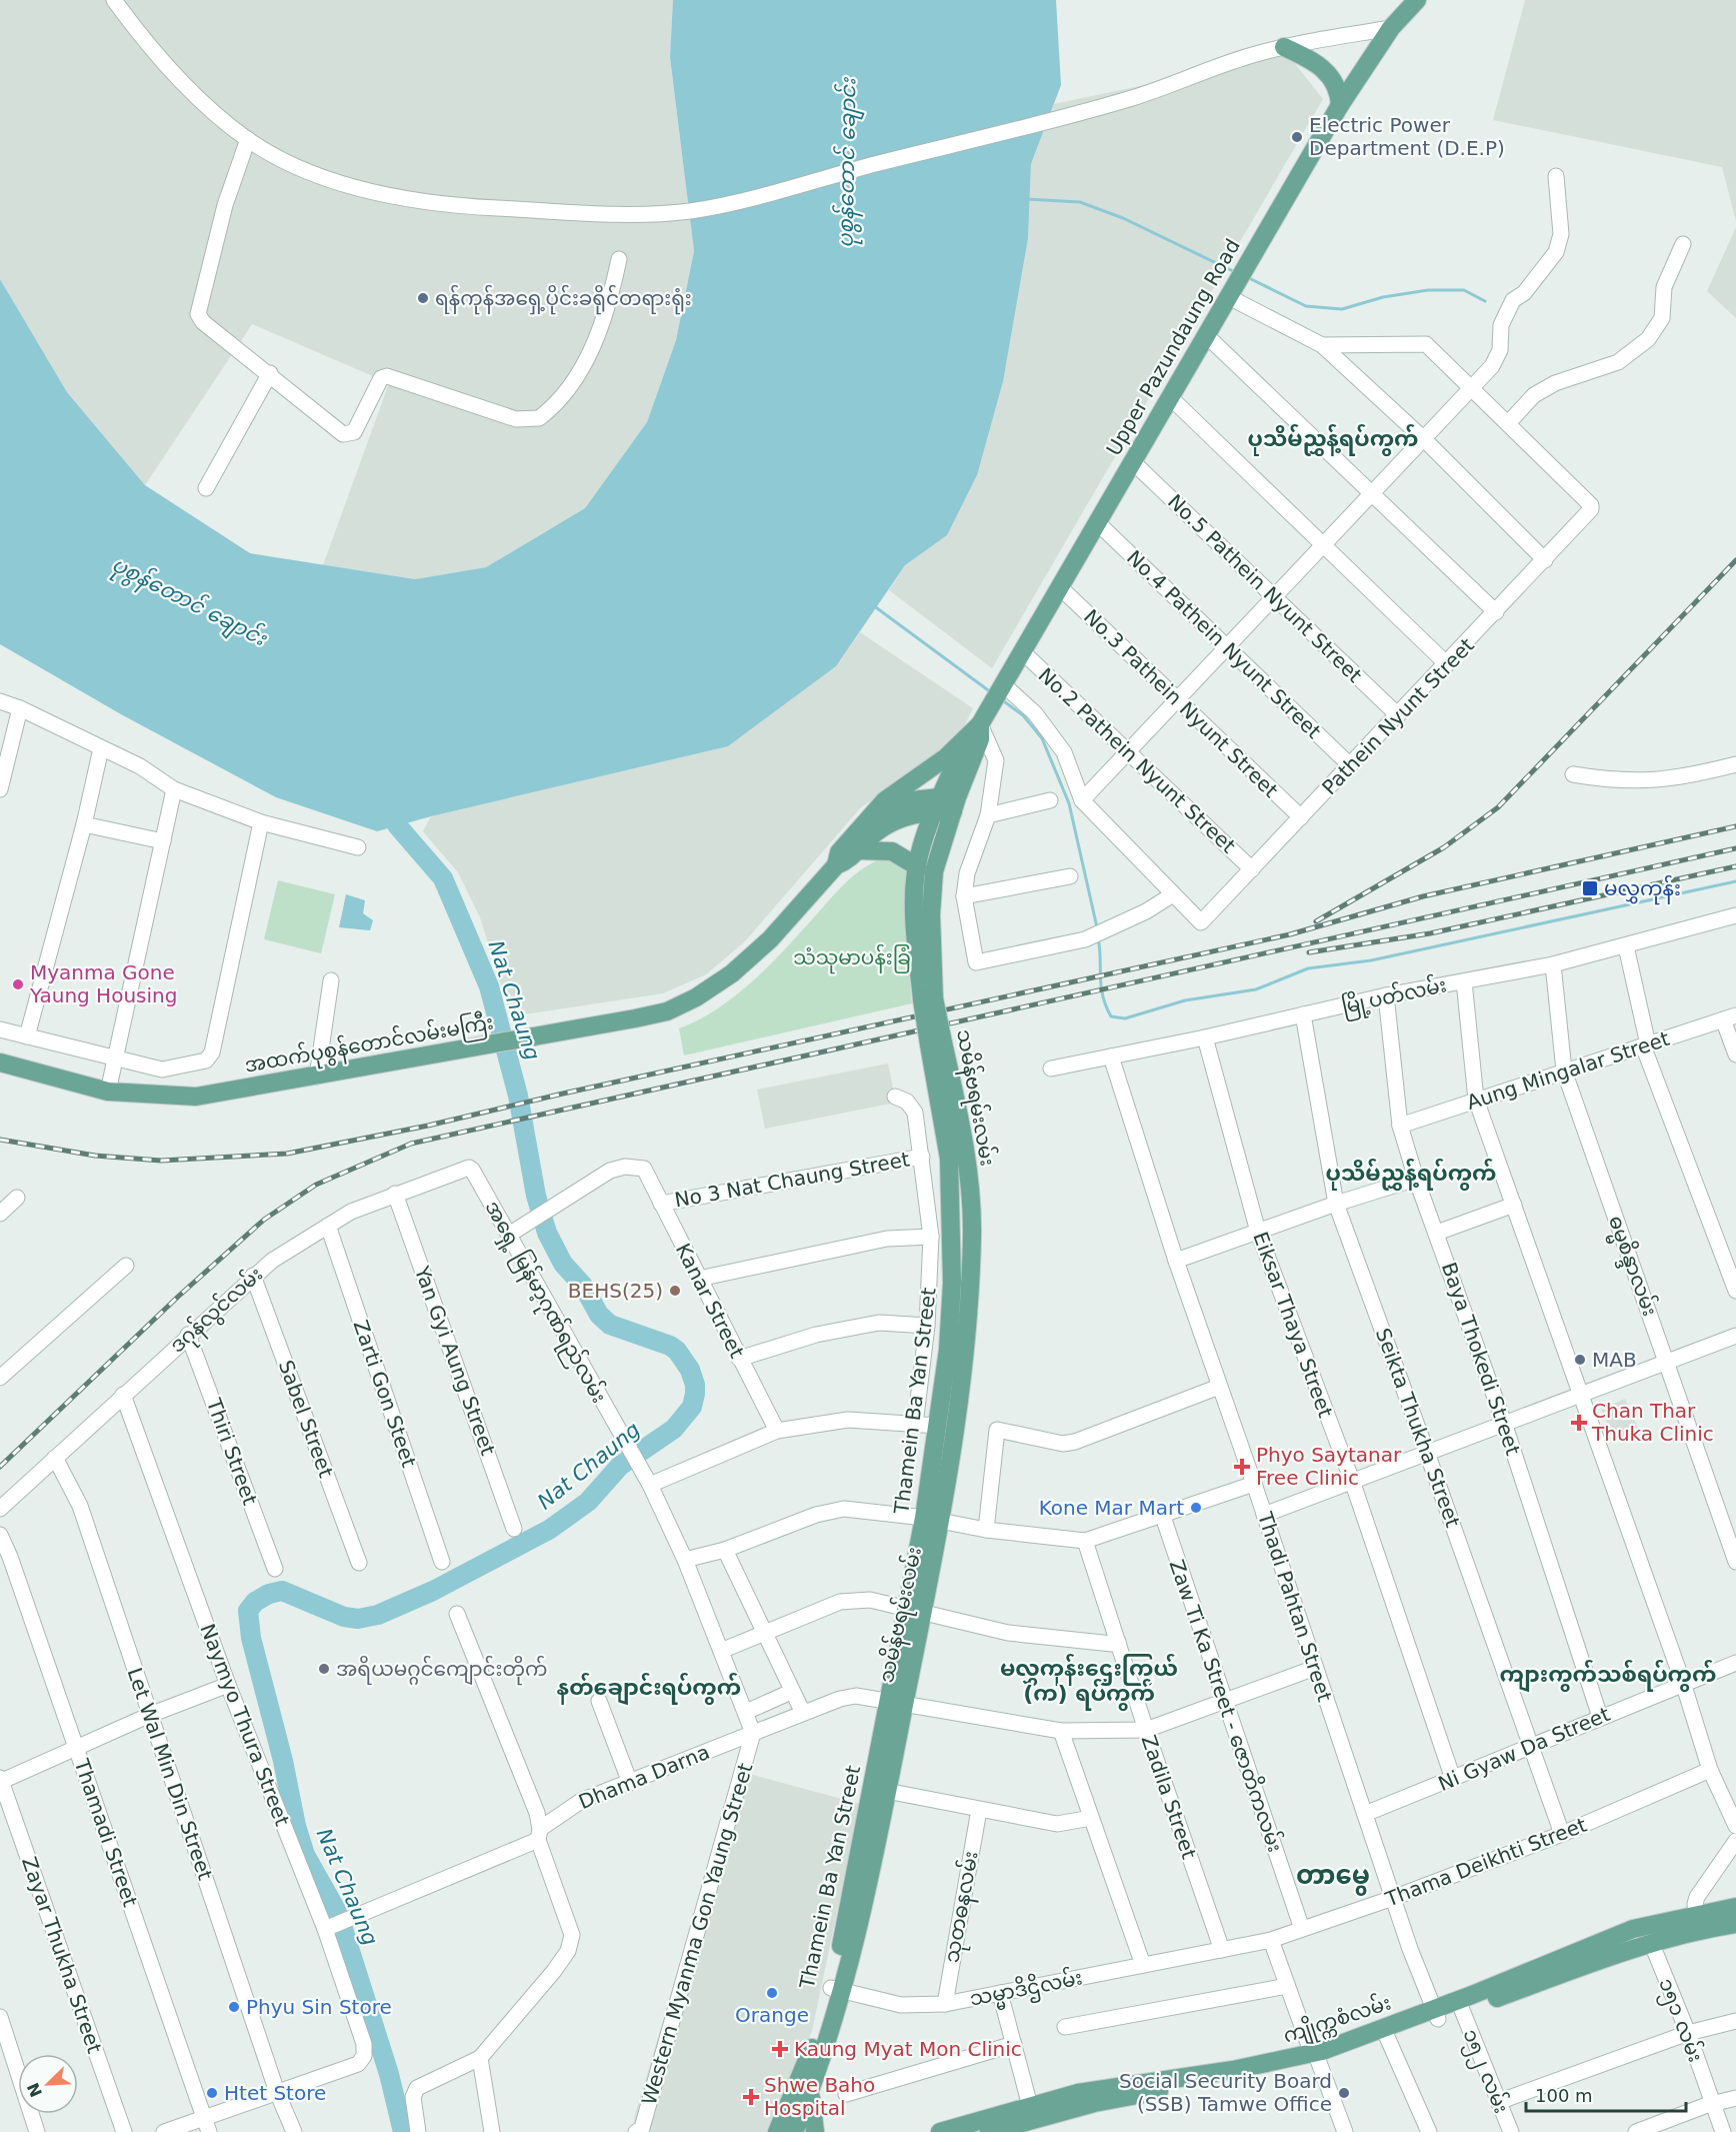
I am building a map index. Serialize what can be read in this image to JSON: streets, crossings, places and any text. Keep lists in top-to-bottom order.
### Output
{
  "streets": {
    "main road": [
      "Upper Pazundaung Road",
      "အထက်ပုစွန်တောင်လမ်းမကြီး",
      "သမိန်ဗရမ်းလမ်း",
      "Thamein Ba Yan Street",
      "ကျိုက္ကစံလမ်း"
    ],
    "street": [
      "No.5 Pathein Nyunt Street",
      "No.4 Pathein Nyunt Street",
      "No.3 Pathein Nyunt Street",
      "Pathein Nyunt Street",
      "No.2 Pathein Nyunt Street",
      "မြို့ပတ်လမ်း",
      "Aung Mingalar Street",
      "No 3 Nat Chaung Street",
      "ဓမ္မစိန္ဒာလမ်း",
      "Kanar Street",
      "အရှေ့ မြန်မာ့ဂုဏ်ရည်လမ်း",
      "ဒဂုန်လွင်လမ်း",
      "Eiksar Thaya Street",
      "Baya Thokedi Street",
      "Yan Gyi Aung Street",
      "Zarti Gon Steet",
      "Sabel Street",
      "Seikta Thukha Street",
      "Thiri Street",
      "Thadi Pahtan Street",
      "Zaw Ti Ka Street - ဇောတိကလမ်း",
      "Naymyo Thura Street",
      "Ni Gyaw Da Street",
      "Let Wal Min Din Street",
      "Dhama Darna",
      "Zadila Street",
      "Thamadi Street",
      "Thama Deikhti Street",
      "သုတဓနလမ်း",
      "Western Myanma Gon Yaung Street",
      "Zayar Thukha Street",
      "သမ္မာဒိဌိလမ်း",
      "၁၅၁ လမ်း",
      "၁၅၂ လမ်း"
    ]
  },
  "crossings": [
    ["Upper Pazundaung Road", "No.5 Pathein Nyunt Street"],
    ["Upper Pazundaung Road", "No.4 Pathein Nyunt Street"],
    ["Upper Pazundaung Road", "No.3 Pathein Nyunt Street"],
    ["Upper Pazundaung Road", "No.2 Pathein Nyunt Street"],
    ["No.5 Pathein Nyunt Street", "Pathein Nyunt Street"],
    ["No.4 Pathein Nyunt Street", "Pathein Nyunt Street"],
    ["No.3 Pathein Nyunt Street", "Pathein Nyunt Street"],
    ["Pathein Nyunt Street", "No.2 Pathein Nyunt Street"],
    ["မြို့ပတ်လမ်း", "ဓမ္မစိန္ဒာလမ်း"],
    ["မြို့ပတ်လမ်း", "Eiksar Thaya Street"],
    ["မြို့ပတ်လမ်း", "Baya Thokedi Street"],
    ["မြို့ပတ်လမ်း", "Seikta Thukha Street"],
    ["မြို့ပတ်လမ်း", "Thadi Pahtan Street"],
    ["အထက်ပုစွန်တောင်လမ်းမကြီး", "သမိန်ဗရမ်းလမ်း"],
    ["Aung Mingalar Street", "ဓမ္မစိန္ဒာလမ်း"],
    ["Aung Mingalar Street", "Baya Thokedi Street"],
    ["သမိန်ဗရမ်းလမ်း", "Thamein Ba Yan Street"],
    ["သမိန်ဗရမ်းလမ်း", "Dhama Darna"],
    ["သမိန်ဗရမ်းလမ်း", "သမ္မာဒိဌိလမ်း"],
    ["No 3 Nat Chaung Street", "Kanar Street"],
    ["Kanar Street", "အရှေ့ မြန်မာ့ဂုဏ်ရည်လမ်း"],
    ["အရှေ့ မြန်မာ့ဂုဏ်ရည်လမ်း", "ဒဂုန်လွင်လမ်း"],
    ["အရှေ့ မြန်မာ့ဂုဏ်ရည်လမ်း", "Dhama Darna"],
    ["အရှေ့ မြန်မာ့ဂုဏ်ရည်လမ်း", "Western Myanma Gon Yaung Street"],
    ["ဒဂုန်လွင်လမ်း", "Yan Gyi Aung Street"],
    ["ဒဂုန်လွင်လမ်း", "Zarti Gon Steet"],
    ["ဒဂုန်လွင်လမ်း", "Sabel Street"],
    ["ဒဂုန်လွင်လမ်း", "Thiri Street"],
    ["ဒဂုန်လွင်လမ်း", "Naymyo Thura Street"],
    ["ဒဂုန်လွင်လမ်း", "Let Wal Min Din Street"],
    ["Eiksar Thaya Street", "Ni Gyaw Da Street"],
    ["Baya Thokedi Street", "Ni Gyaw Da Street"],
    ["Thamein Ba Yan Street", "သမ္မာဒိဌိလမ်း"],
    ["Seikta Thukha Street", "Ni Gyaw Da Street"],
    ["Seikta Thukha Street", "Thama Deikhti Street"],
    ["Thadi Pahtan Street", "Ni Gyaw Da Street"],
    ["Thadi Pahtan Street", "Dhama Darna"],
    ["Thadi Pahtan Street", "Thama Deikhti Street"],
    ["Thadi Pahtan Street", "ကျိုက္ကစံလမ်း"],
    ["Zaw Ti Ka Street - ဇောတိကလမ်း", "Dhama Darna"],
    ["Zaw Ti Ka Street - ဇောတိကလမ်း", "Thama Deikhti Street"],
    ["Naymyo Thura Street", "Let Wal Min Din Street"],
    ["Naymyo Thura Street", "Dhama Darna"],
    ["Dhama Darna", "Zadila Street"],
    ["Dhama Darna", "Western Myanma Gon Yaung Street"],
    ["Zadila Street", "Thama Deikhti Street"],
    ["Zadila Street", "သမ္မာဒိဌိလမ်း"],
    ["Thama Deikhti Street", "သမ္မာဒိဌိလမ်း"],
    ["သုတဓနလမ်း", "သမ္မာဒိဌိလမ်း"],
    ["ကျိုက္ကစံလမ်း", "၁၅၁ လမ်း"],
    ["ကျိုက္ကစံလမ်း", "၁၅၂ လမ်း"]
  ],
  "districts": [
    "ပုသိမ်ညွှန့်ရပ်ကွက်",
    "ပုသိမ်ညွှန့်ရပ်ကွက်",
    "မလွှကုန်းဌေးကြွယ် (က) ရပ်ကွက်",
    "ကျားကွက်သစ်ရပ်ကွက်",
    "နတ်ချောင်းရပ်ကွက်",
    "တာမွေ"
  ],
  "water": ["ပုစွန်တောင် ချောင်း", "Nat Chaung"],
  "parks": ["သံသုမာပန်းခြံ"],
  "places": {
    "other": [
      "Electric Power Department (D.E.P)",
      "ရန်ကုန်အရှေ့ပိုင်းခရိုင်တရားရုံး",
      "Myanma Gone Yaung Housing",
      "BEHS(25)",
      "MAB",
      "Kone Mar Mart",
      "အရိယမဂ္ဂင်ကျောင်းတိုက်",
      "Orange",
      "Phyu Sin Store",
      "Htet Store",
      "Social Security Board (SSB) Tamwe Office"
    ],
    "transit": ["မလွှကုန်း"],
    "health": [
      "Chan Thar Thuka Clinic",
      "Phyo Saytanar Free Clinic",
      "Kaung Myat Mon Clinic",
      "Shwe Baho Hospital"
    ]
  },
  "scale_bar": "100 m",
  "north": "bottom left"
}
